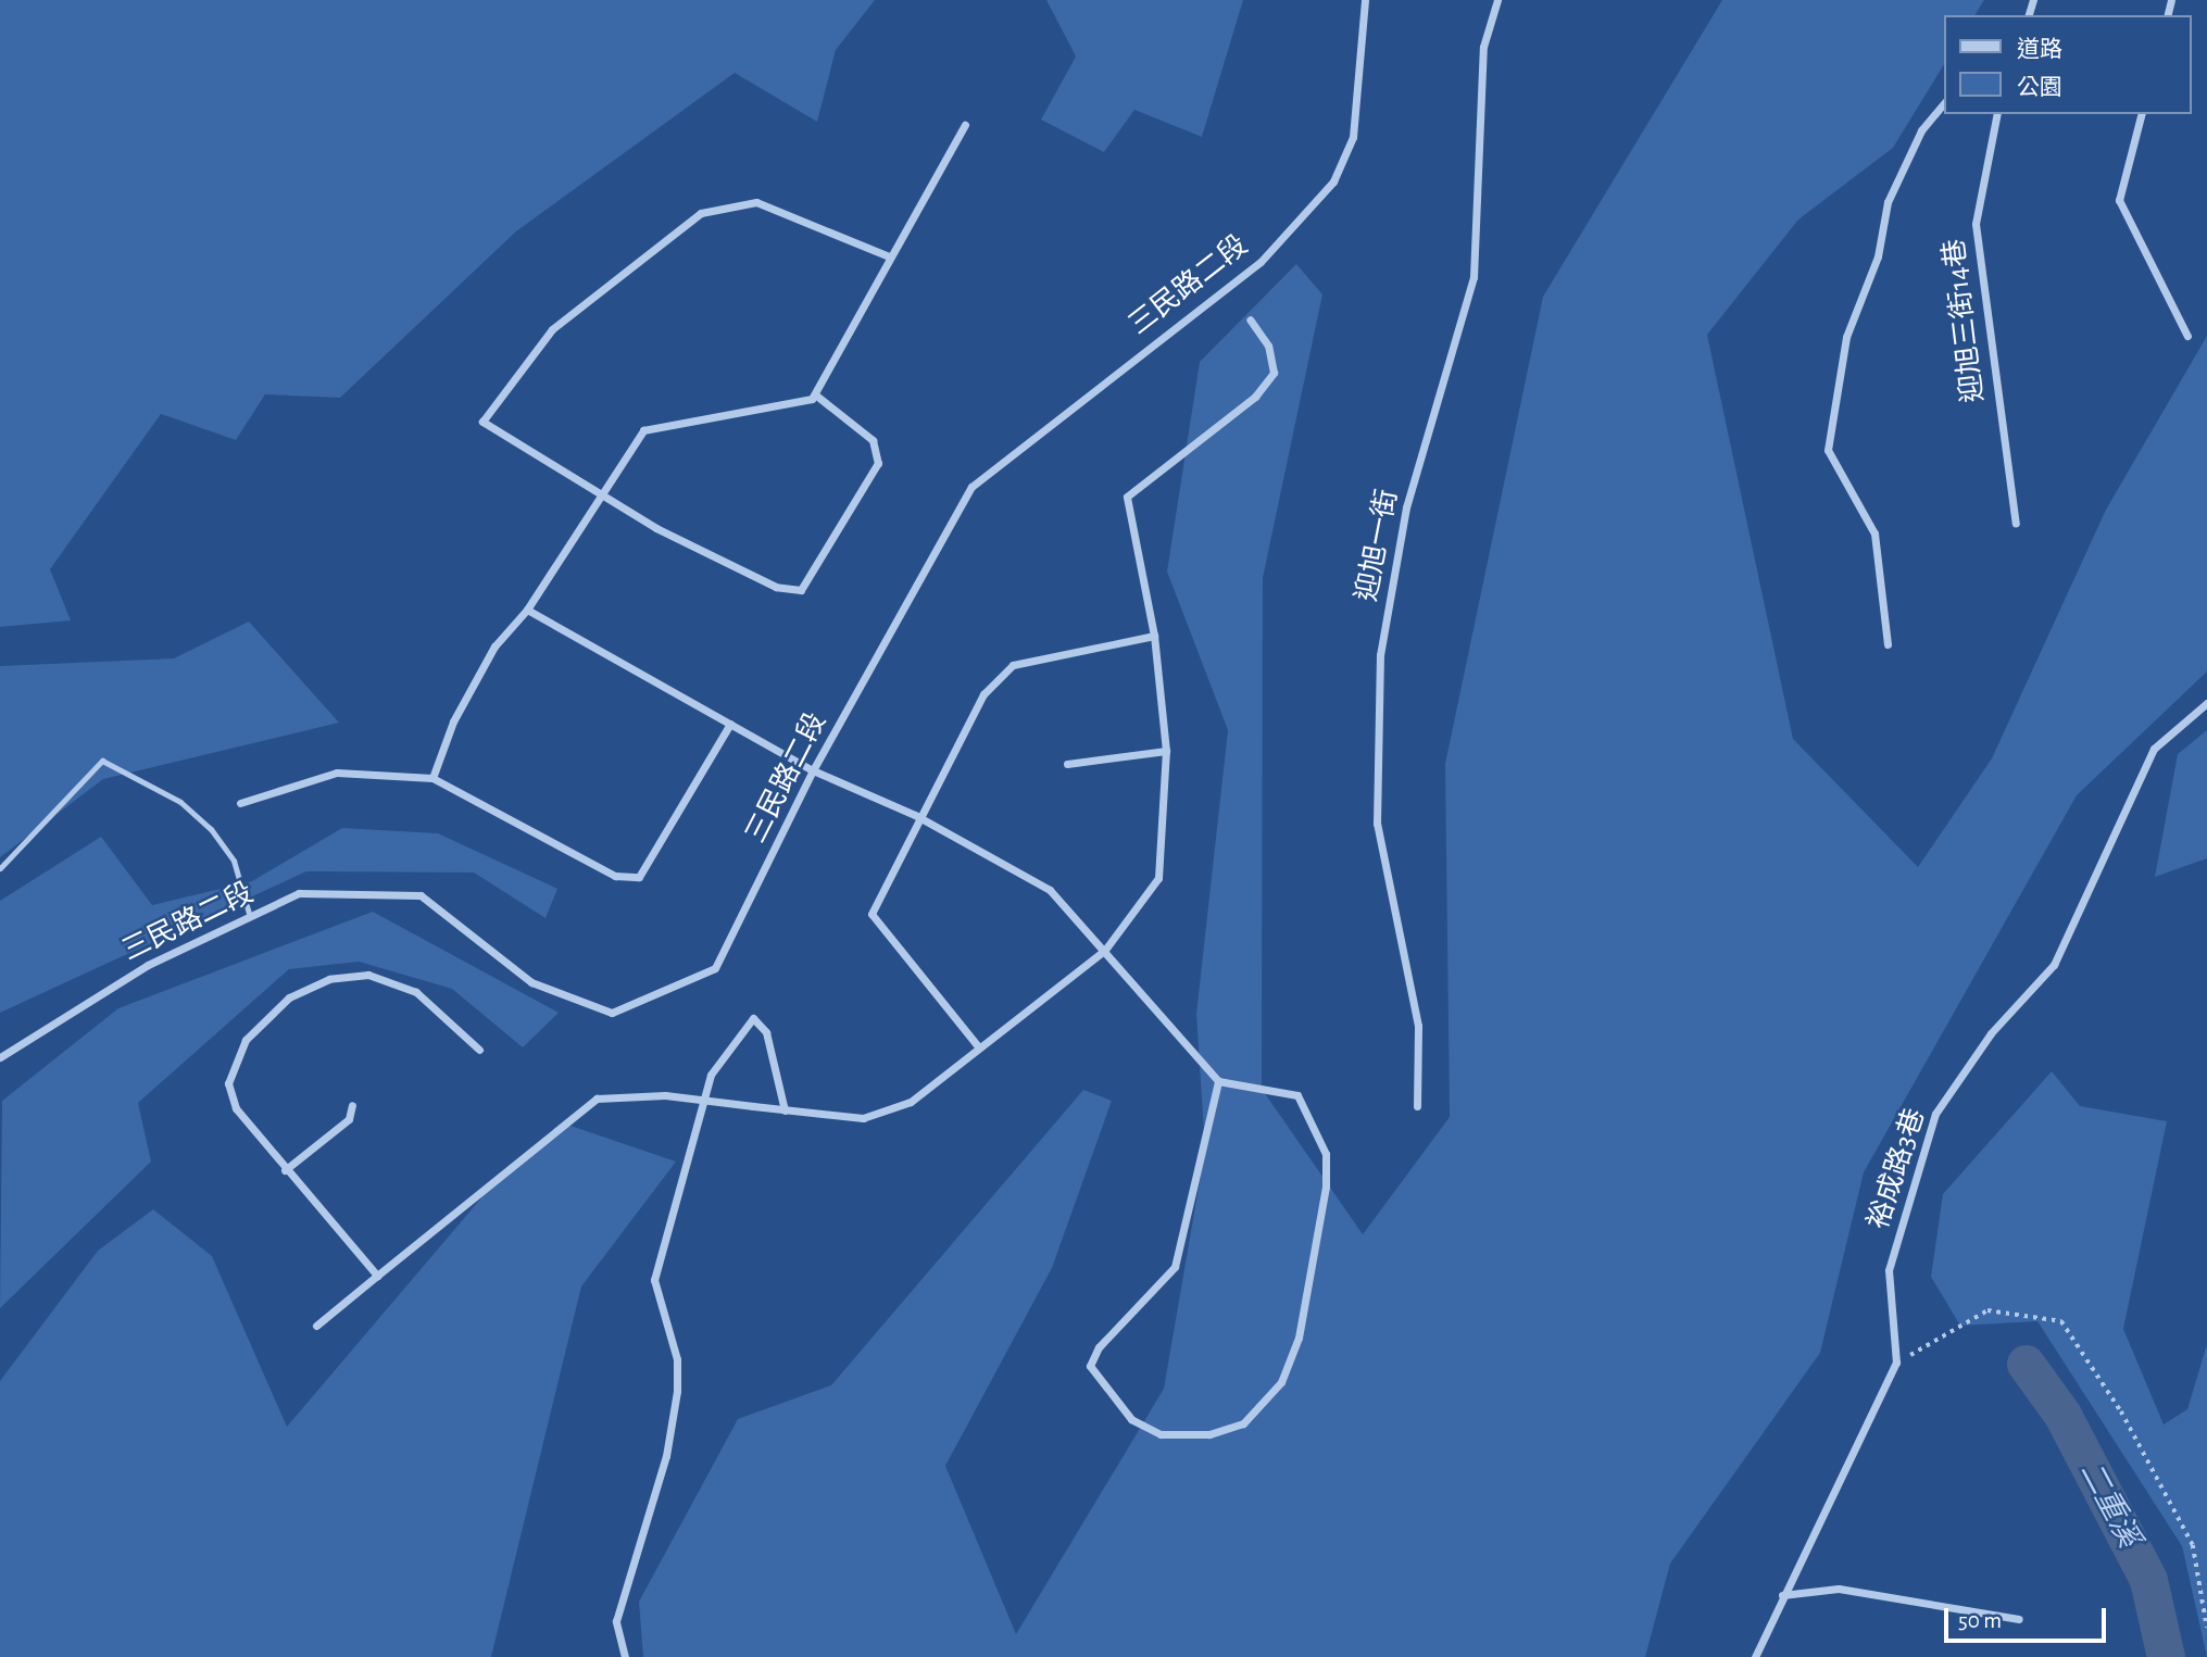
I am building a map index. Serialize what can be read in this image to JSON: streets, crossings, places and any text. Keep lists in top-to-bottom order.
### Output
{
  "streets": {
    "street": [
      "三民路二段",
      "迎旭三街14巷",
      "迎旭一街",
      "裕成路3巷"
    ]
  },
  "water": ["二重溪"],
  "legend": ["道路", "公園"],
  "scale_bar": "50 m"
}
